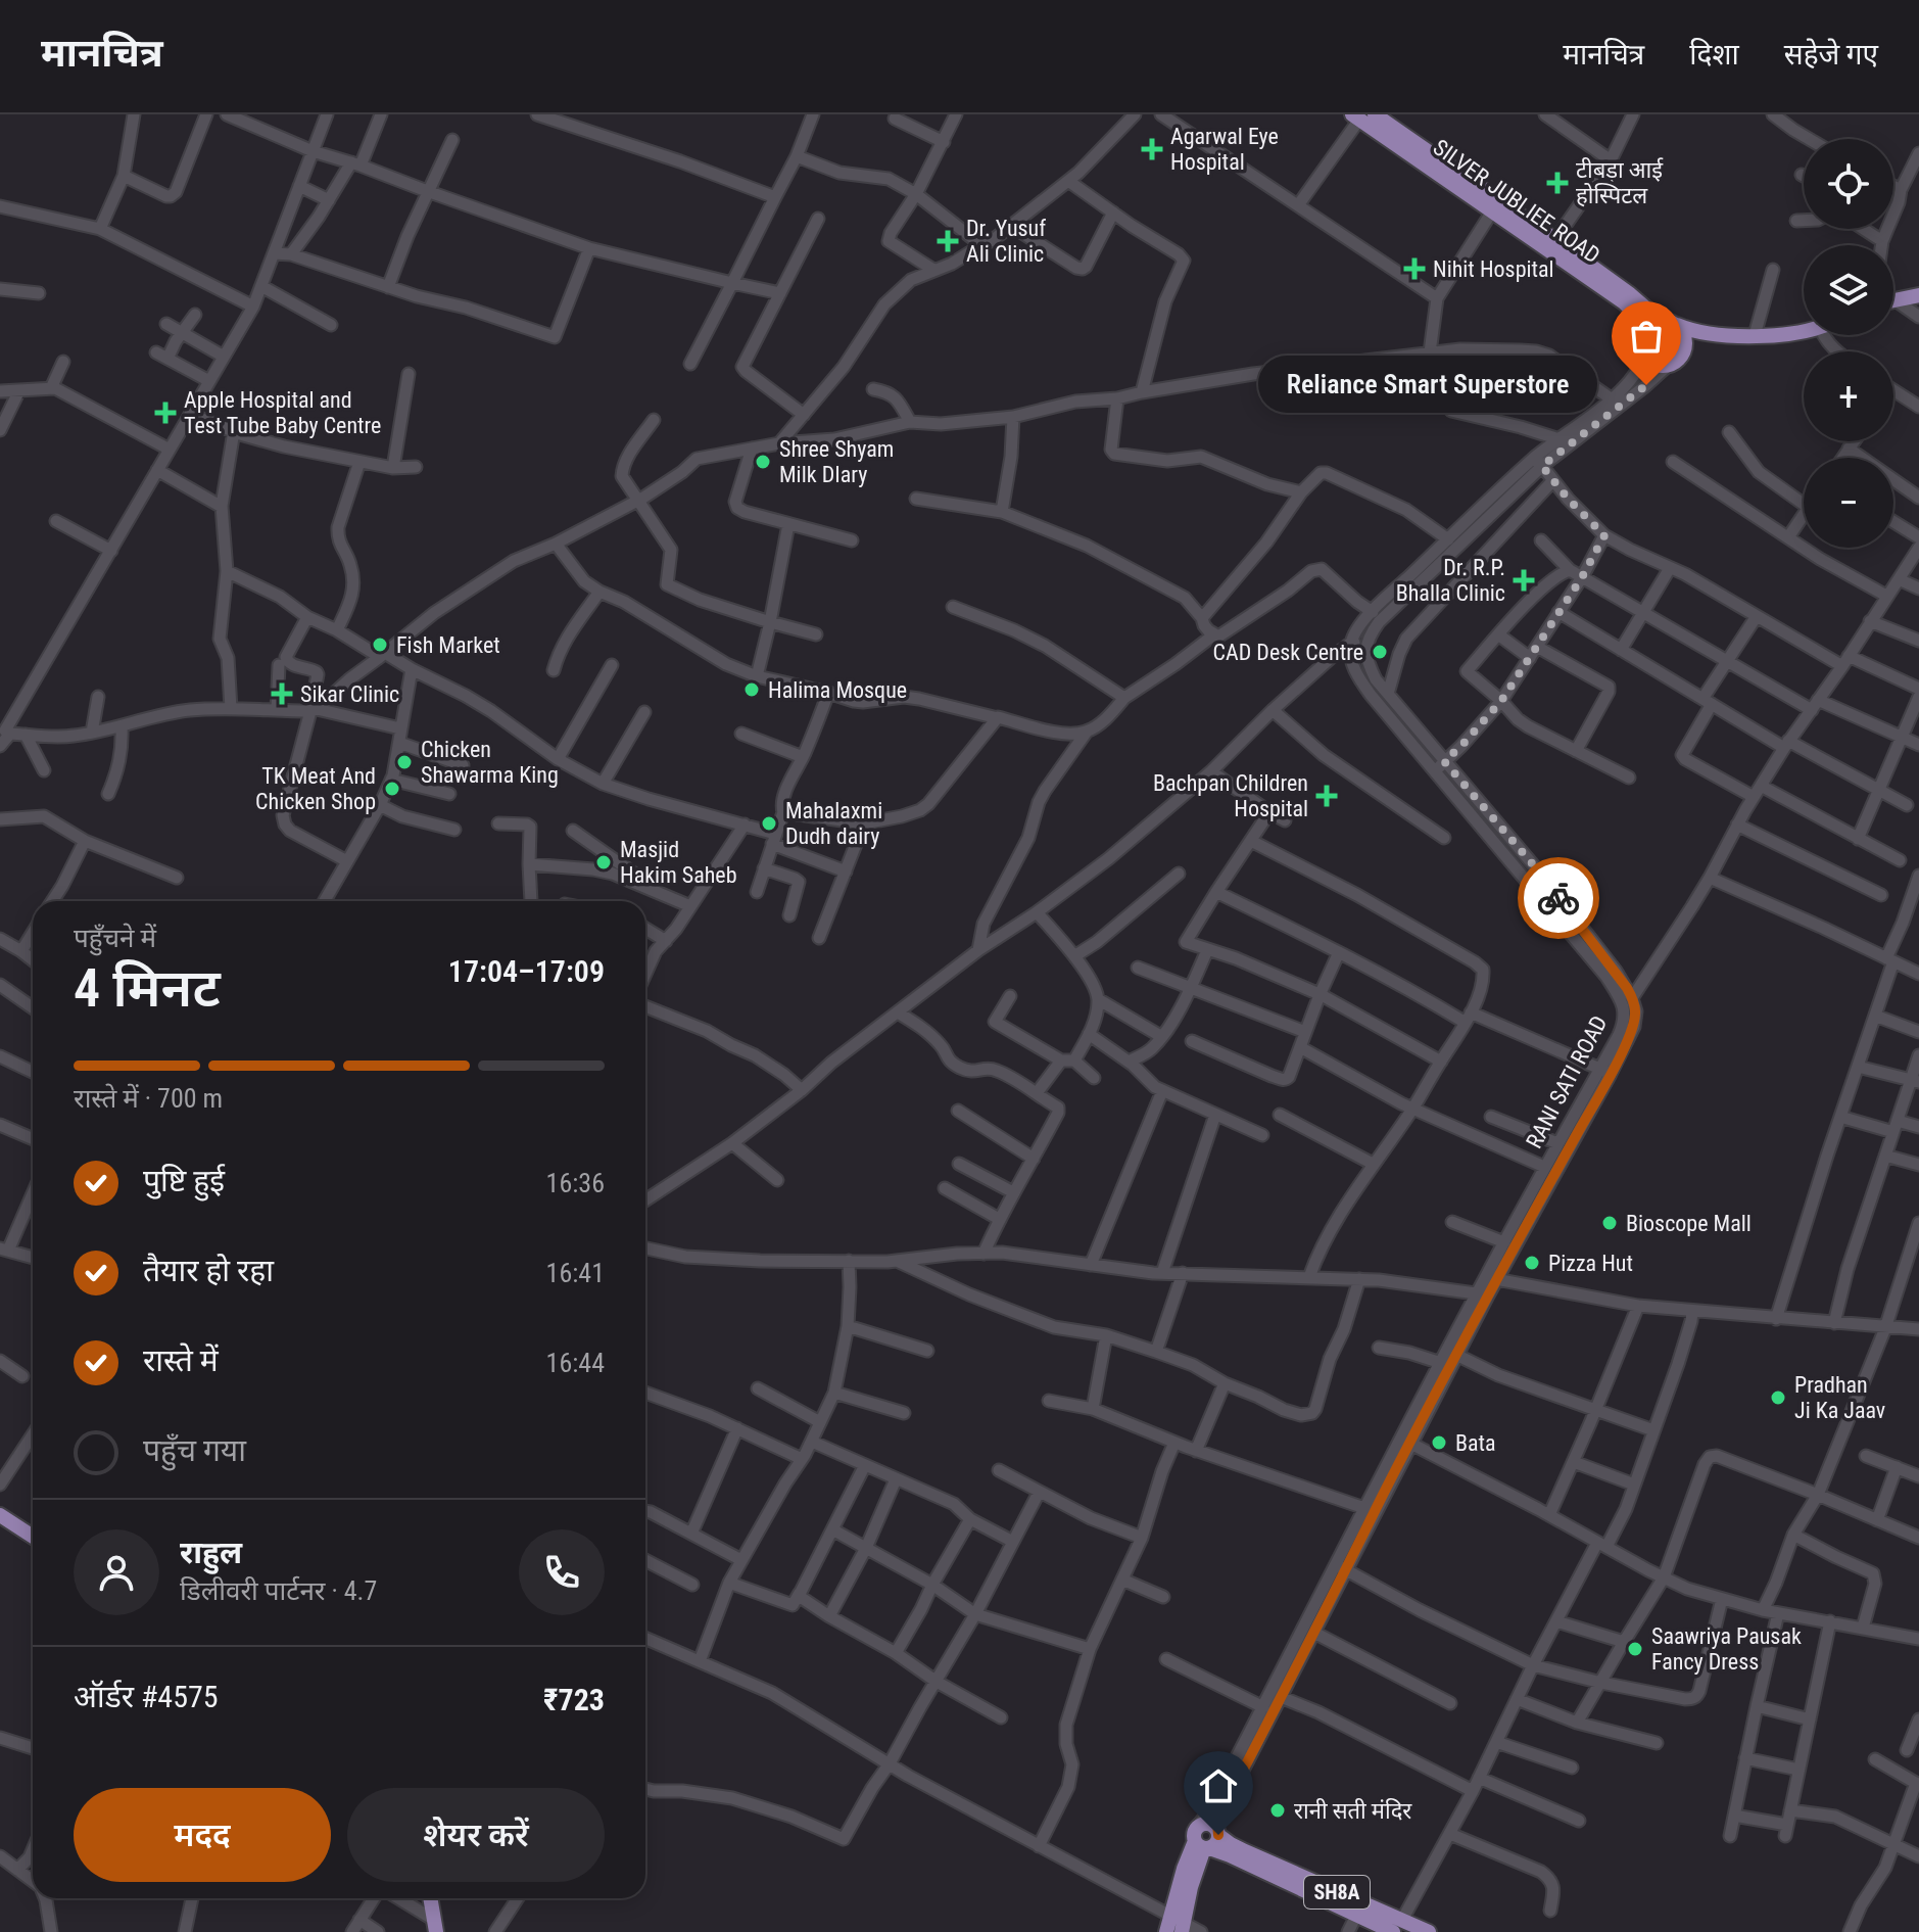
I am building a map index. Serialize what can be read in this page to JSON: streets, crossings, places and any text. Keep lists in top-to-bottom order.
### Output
{
  "streets": {
    "main road": ["SILVER JUBLIEE ROAD", "SH8A"],
    "street": ["RANI SATI ROAD"]
  },
  "places": {
    "health": [
      "Agarwal Eye Hospital",
      "टीबड़ा आई होस्पिटल",
      "Dr. Yusuf Ali Clinic",
      "Nihit Hospital",
      "Apple Hospital and Test Tube Baby Centre",
      "Dr. R.P. Bhalla Clinic",
      "Sikar Clinic",
      "Bachpan Children Hospital"
    ],
    "other": [
      "Reliance Smart Superstore",
      "Shree Shyam Milk DIary",
      "Fish Market",
      "CAD Desk Centre",
      "Halima Mosque",
      "Chicken Shawarma King",
      "TK Meat And Chicken Shop",
      "Mahalaxmi Dudh dairy",
      "Masjid Hakim Saheb",
      "Bioscope Mall",
      "Pizza Hut",
      "Pradhan Ji Ka Jaav",
      "Bata",
      "Saawriya Pausak Fancy Dress",
      "रानी सती मंदिर"
    ]
  },
  "page": {
    "header": "मानचित्र",
    "nav": ["मानचित्र", "दिशा", "सहेजे गए"],
    "map_buttons": ["+", "−"],
    "bubble": "Reliance Smart Superstore",
    "heading": ["4 मिनट", "पहुँचने में", "17:04–17:09"],
    "panel": [
      "राहुल",
      "डिलीवरी पार्टनर · 4.7",
      "ऑर्डर #4575",
      "₹723"
    ],
    "bar": "रास्ते में · 700 m",
    "list": [
      ["पुष्टि हुई", "16:36"],
      ["तैयार हो रहा", "16:41"],
      ["रास्ते में", "16:44"],
      "पहुँच गया"
    ],
    "buttons": ["मदद", "शेयर करें"]
  }
}
